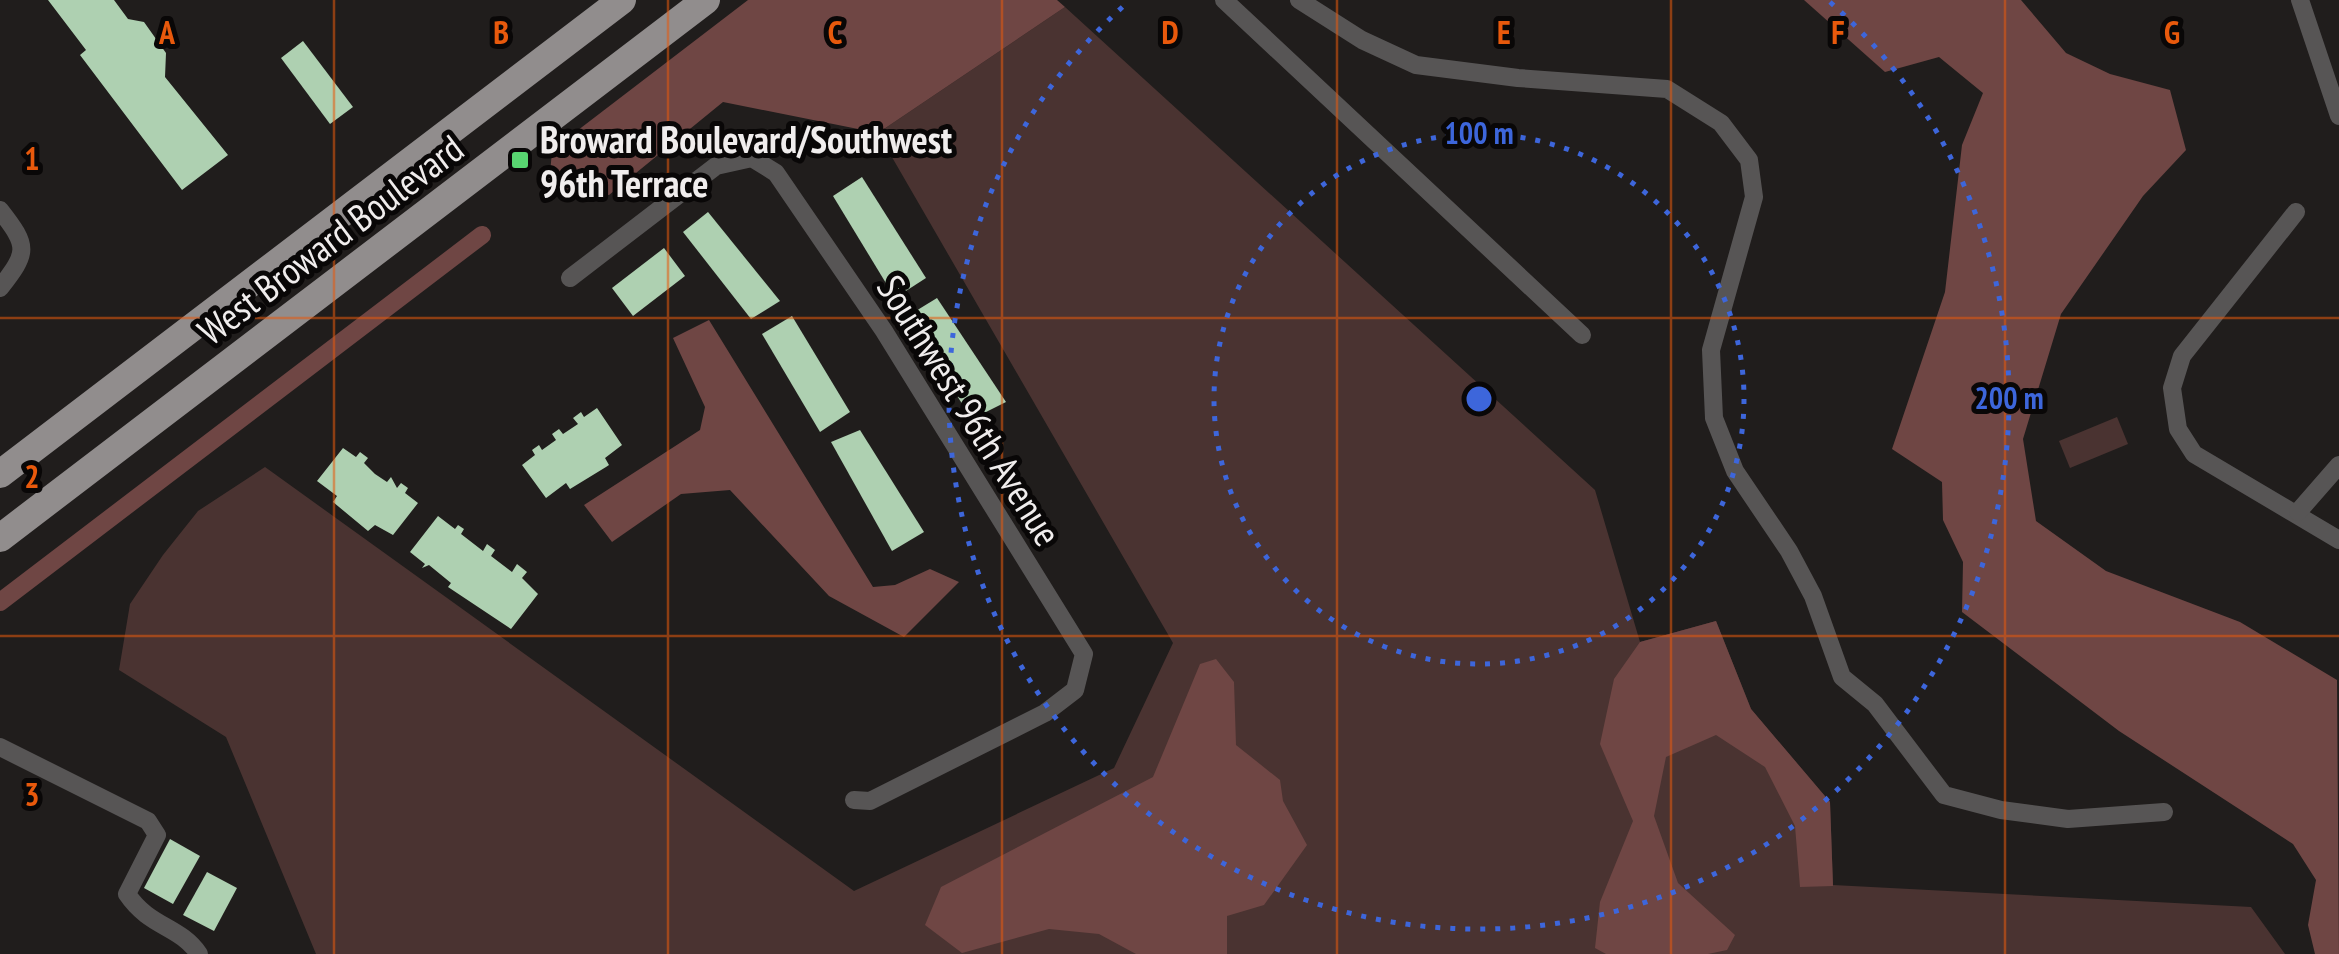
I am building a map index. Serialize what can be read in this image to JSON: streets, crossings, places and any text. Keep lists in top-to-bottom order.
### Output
{
  "streets": {
    "main road": ["West Broward Boulevard"],
    "street": ["Southwest 96th Avenue"]
  },
  "places": {
    "transit": ["Broward Boulevard/Southwest 96th Terrace"]
  },
  "grid": {
    "columns": [
      "A",
      "B",
      "C",
      "D",
      "E",
      "F",
      "G"
    ],
    "rows": ["1", "2", "3"]
  },
  "rings": ["100 m", "200 m"]
}
